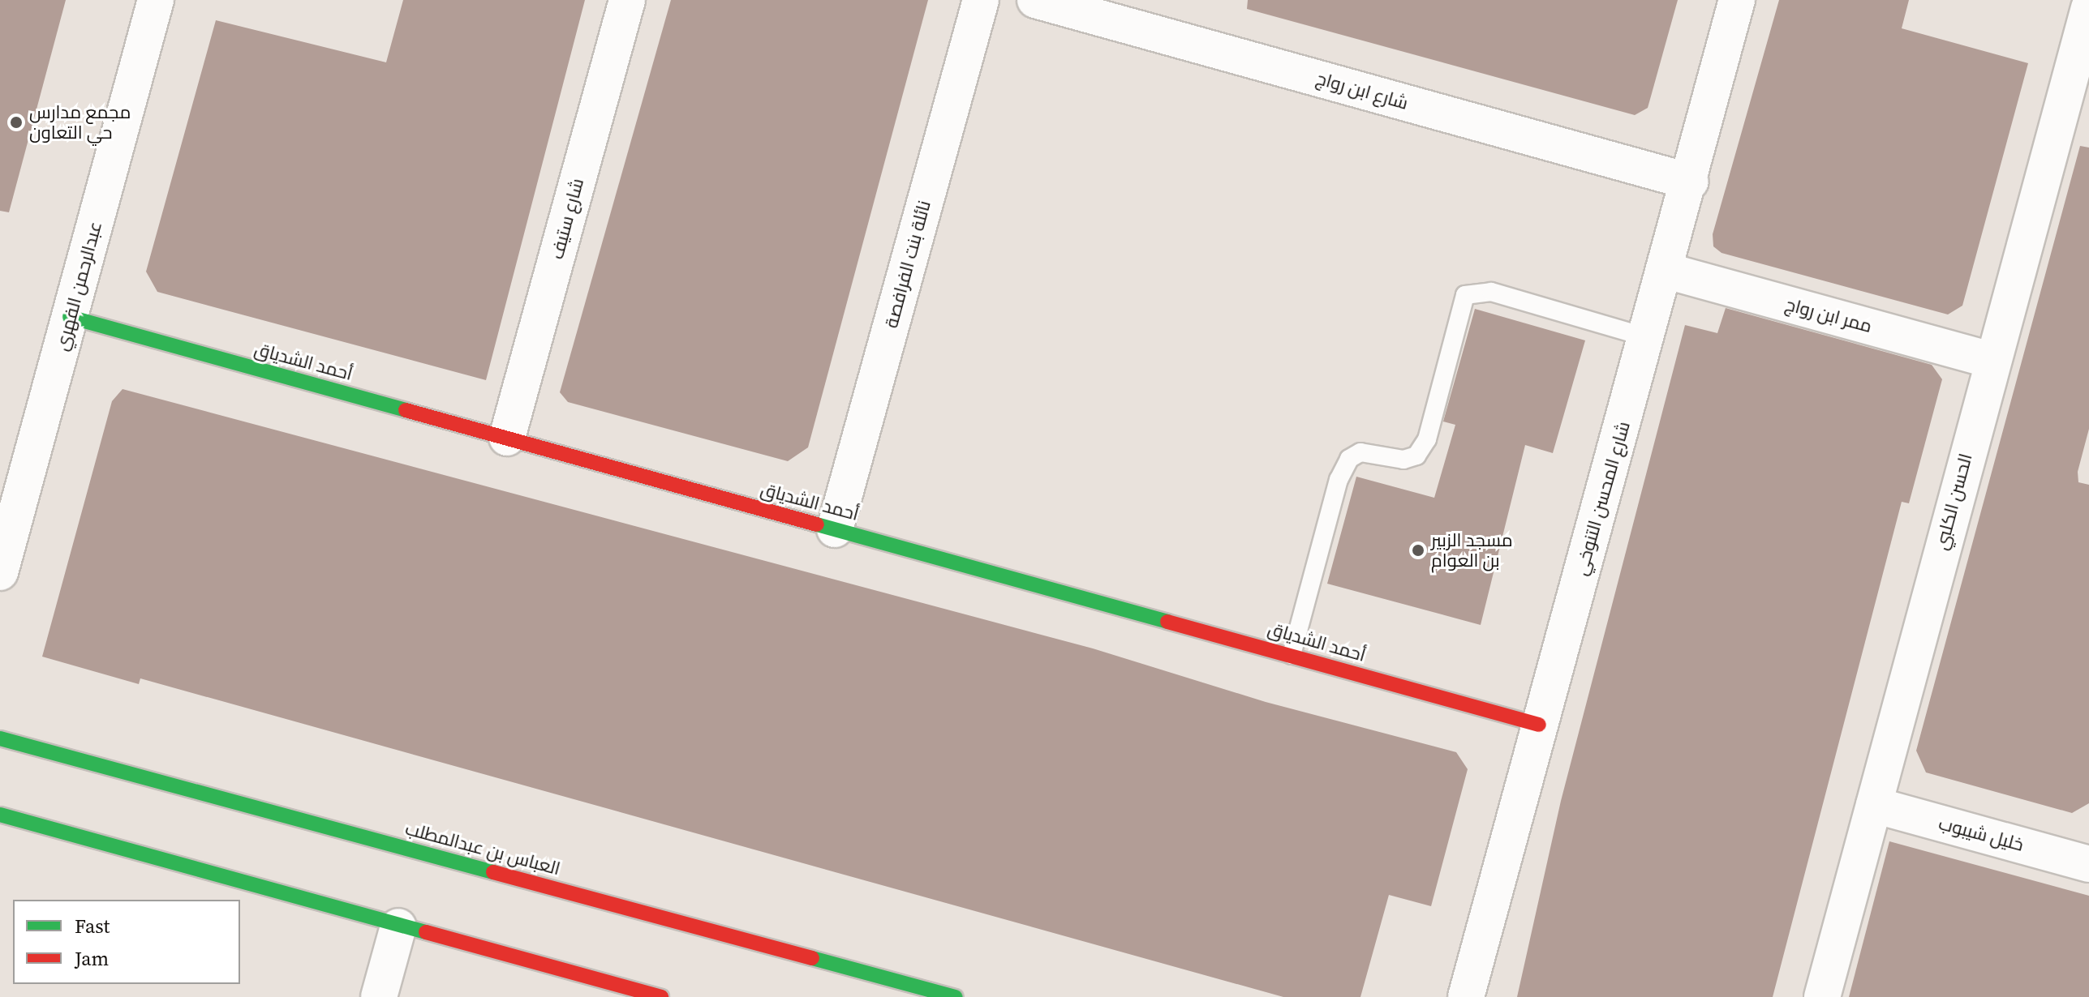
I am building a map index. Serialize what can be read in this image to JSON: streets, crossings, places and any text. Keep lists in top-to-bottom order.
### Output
{
  "streets": {
    "street": [
      "شارع ابن رواج",
      "شارع ستيف",
      "نائلة بنت الفرافصة",
      "عبدالرحمن الفهري",
      "ممر ابن رواج",
      "أحمد الشدياق",
      "شارع المحسن التنوخي",
      "الحسن الكلبي",
      "خليل شيبوب",
      "العباس بن عبدالمطلب"
    ]
  },
  "crossings": [
    ["شارع ابن رواج", "شارع المحسن التنوخي"],
    ["شارع ستيف", "أحمد الشدياق"],
    ["نائلة بنت الفرافصة", "أحمد الشدياق"],
    ["عبدالرحمن الفهري", "أحمد الشدياق"],
    ["ممر ابن رواج", "شارع المحسن التنوخي"],
    ["ممر ابن رواج", "الحسن الكلبي"],
    ["أحمد الشدياق", "شارع المحسن التنوخي"],
    ["الحسن الكلبي", "خليل شيبوب"]
  ],
  "places": ["مجمع مدارس حي التعاون", "مسجد الزبير بن العوام"],
  "legend": ["Fast", "Jam"]
}
